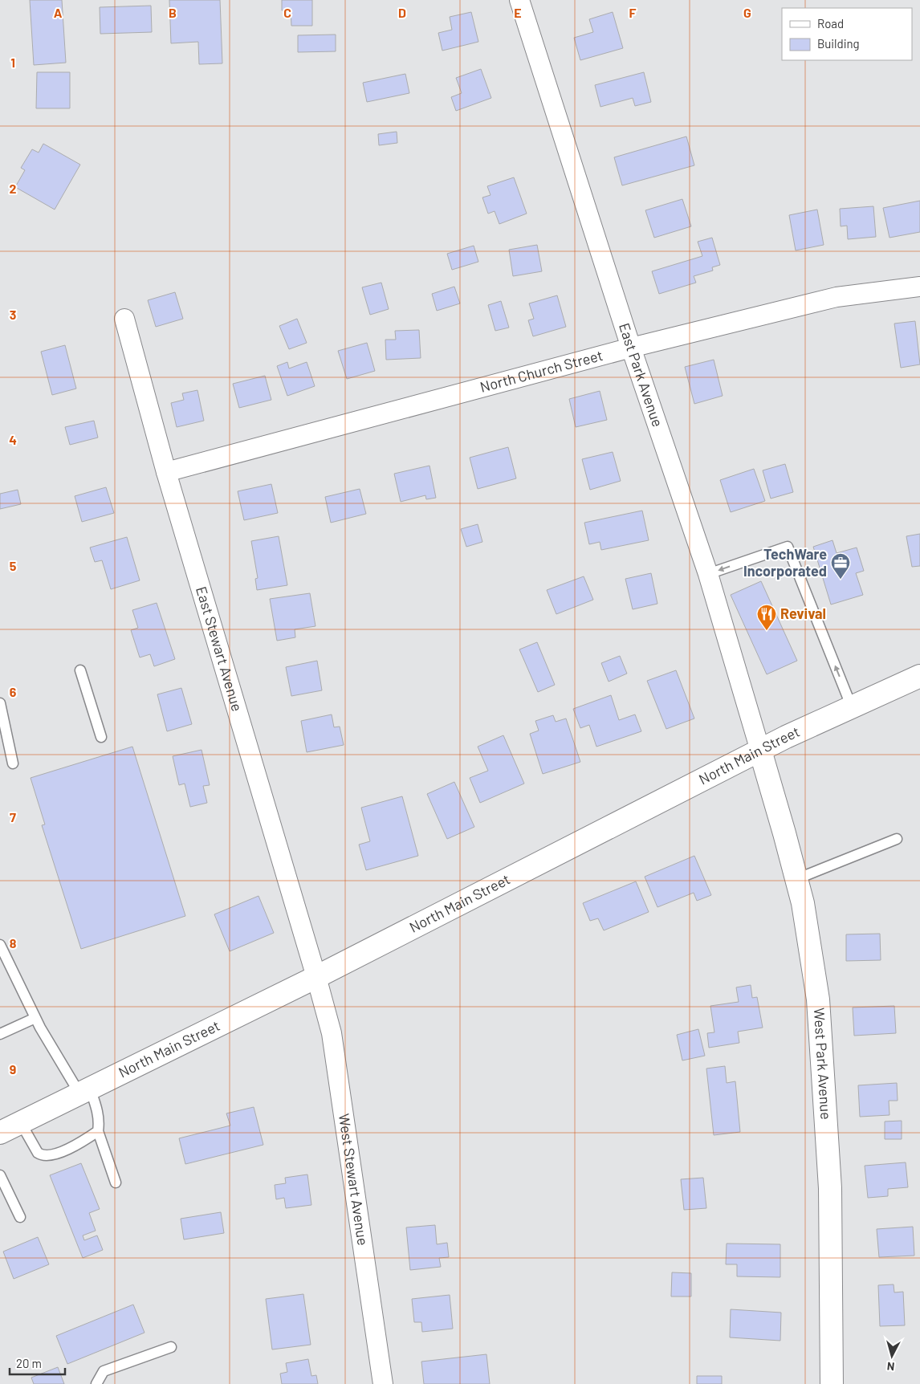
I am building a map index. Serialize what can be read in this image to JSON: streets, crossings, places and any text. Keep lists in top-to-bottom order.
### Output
{
  "streets": {
    "main road": ["North Main Street", "West Park Avenue"],
    "street": [
      "North Church Street",
      "East Park Avenue",
      "East Stewart Avenue",
      "West Stewart Avenue"
    ]
  },
  "crossings": [
    ["North Church Street", "East Park Avenue"],
    ["North Church Street", "East Stewart Avenue"],
    ["East Park Avenue", "North Main Street"],
    ["East Park Avenue", "West Park Avenue"],
    ["East Stewart Avenue", "North Main Street"],
    ["East Stewart Avenue", "West Stewart Avenue"],
    ["North Main Street", "West Park Avenue"],
    ["North Main Street", "West Stewart Avenue"]
  ],
  "places": {
    "office": ["TechWare Incorporated"],
    "restaurant": ["Revival"]
  },
  "legend": ["Road", "Building"],
  "scale_bar": "20 m",
  "north": "bottom",
  "grid": {
    "columns": [
      "A",
      "B",
      "C",
      "D",
      "E",
      "F",
      "G"
    ],
    "rows": [
      "1",
      "2",
      "3",
      "4",
      "5",
      "6",
      "7",
      "8",
      "9"
    ]
  }
}
